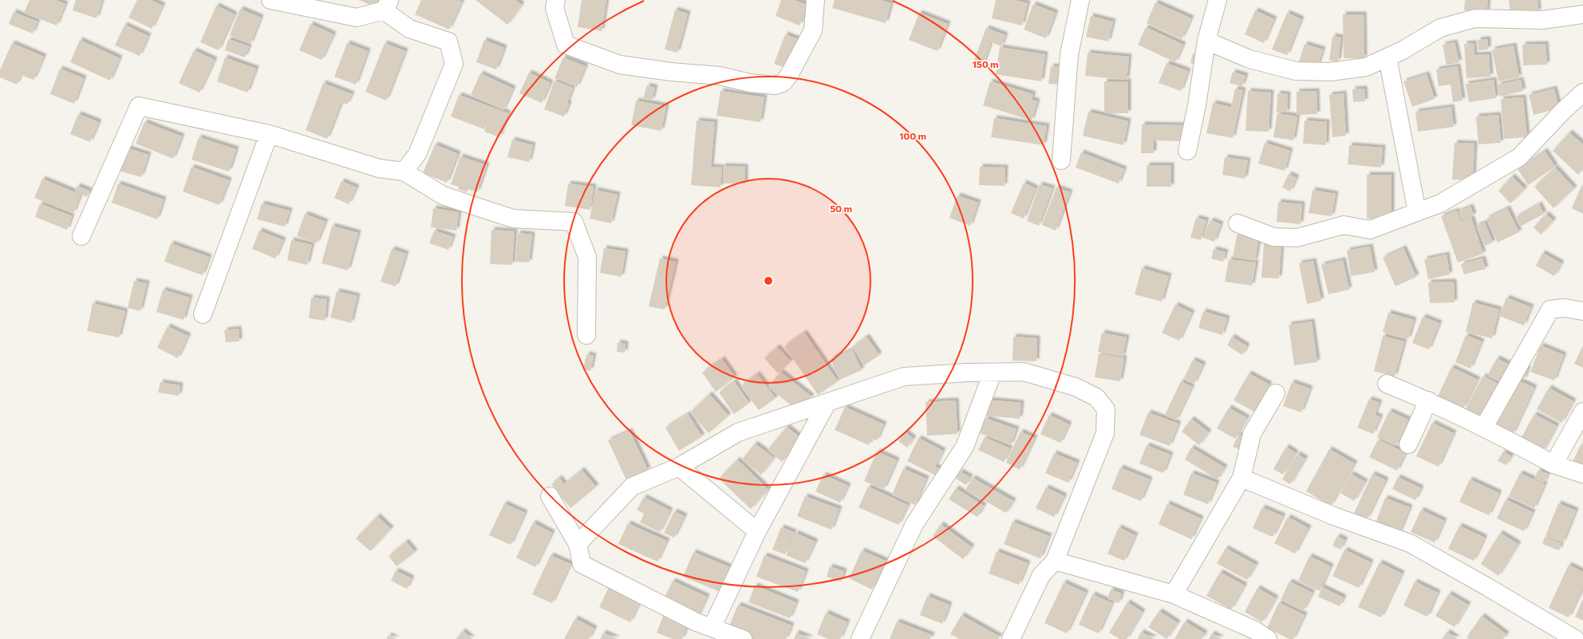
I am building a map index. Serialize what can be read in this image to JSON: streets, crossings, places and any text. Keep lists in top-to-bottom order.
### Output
{
  "rings": ["150 m", "100 m", "50 m"]
}
